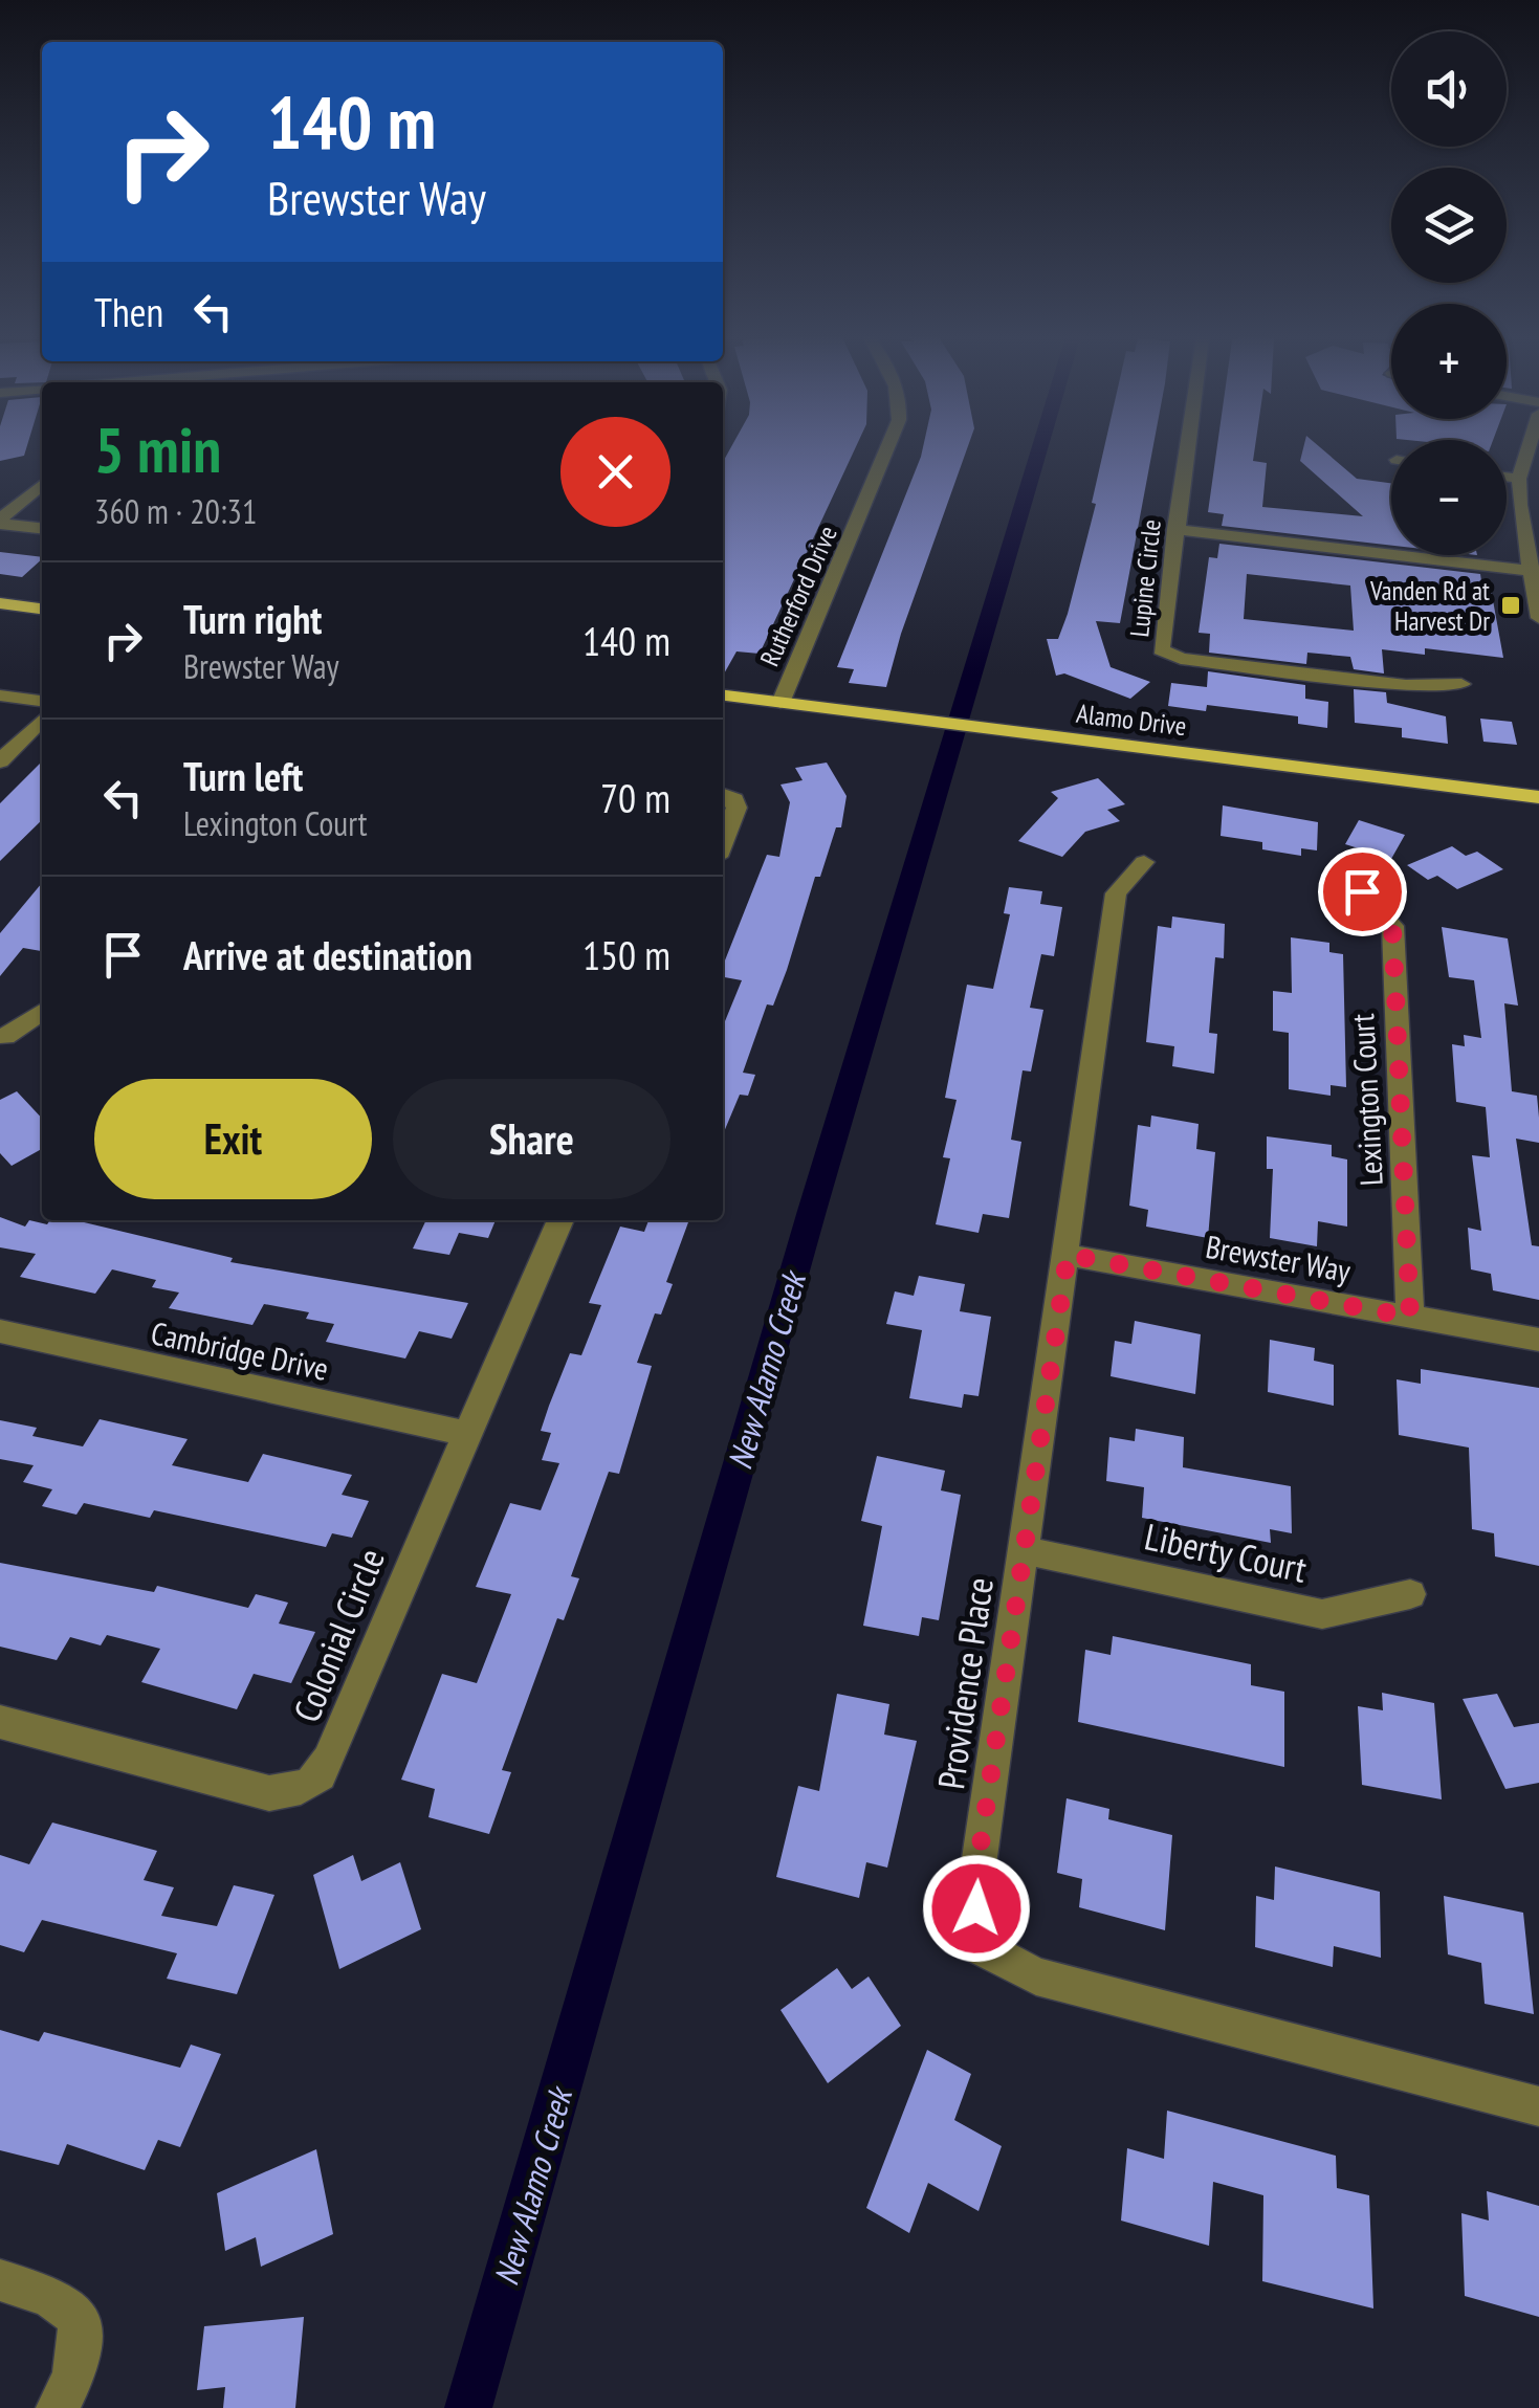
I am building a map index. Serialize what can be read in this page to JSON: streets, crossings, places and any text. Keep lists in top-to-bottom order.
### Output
{
  "streets": {
    "main road": ["Alamo Drive"],
    "street": [
      "Lupine Circle",
      "Rutherford Drive",
      "Lexington Court",
      "Brewster Way",
      "Cambridge Drive",
      "Liberty Court",
      "Colonial Circle",
      "Providence Place"
    ]
  },
  "crossings": [
    ["Rutherford Drive", "Alamo Drive"],
    ["Lexington Court", "Brewster Way"],
    ["Brewster Way", "Providence Place"],
    ["Cambridge Drive", "Colonial Circle"],
    ["Liberty Court", "Providence Place"]
  ],
  "water": ["New Alamo Creek"],
  "places": {
    "transit": ["Vanden Rd at Harvest Dr"]
  },
  "page": {
    "map_buttons": ["+", "−"],
    "turn": ["140 m", "Brewster Way"],
    "then": "Then",
    "heading": ["5 min", "360 m · 20:31"],
    "list": [
      {
        "name": "Turn right",
        "note": "Brewster Way",
        "value": "140 m"
      },
      {
        "name": "Turn left",
        "note": "Lexington Court",
        "value": "70 m"
      },
      {
        "name": "Arrive at destination",
        "value": "150 m"
      }
    ],
    "buttons": ["Exit", "Share"]
  }
}
